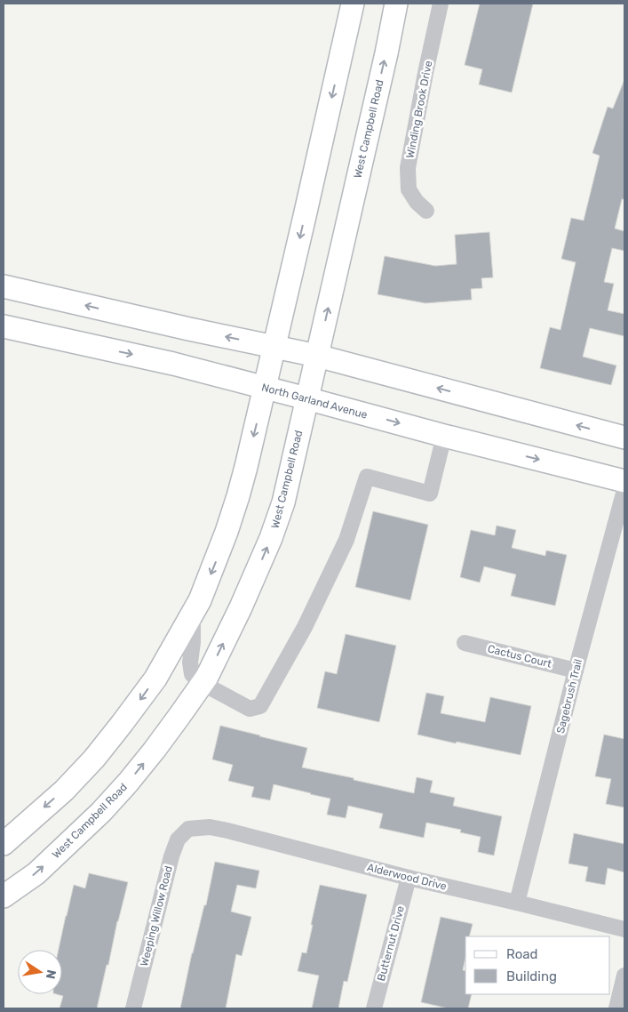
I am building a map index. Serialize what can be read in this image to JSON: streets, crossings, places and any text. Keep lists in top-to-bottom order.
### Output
{
  "streets": {
    "main road": ["West Campbell Road", "North Garland Avenue"],
    "street": [
      "Winding Brook Drive",
      "Cactus Court",
      "Sagebrush Trail",
      "Alderwood Drive",
      "Weeping Willow Road",
      "Butternut Drive"
    ]
  },
  "crossings": [
    ["West Campbell Road", "North Garland Avenue"],
    ["Cactus Court", "Sagebrush Trail"],
    ["Sagebrush Trail", "Alderwood Drive"],
    ["Alderwood Drive", "Weeping Willow Road"],
    ["Alderwood Drive", "Butternut Drive"]
  ],
  "legend": ["Road", "Building"],
  "north": "right"
}
